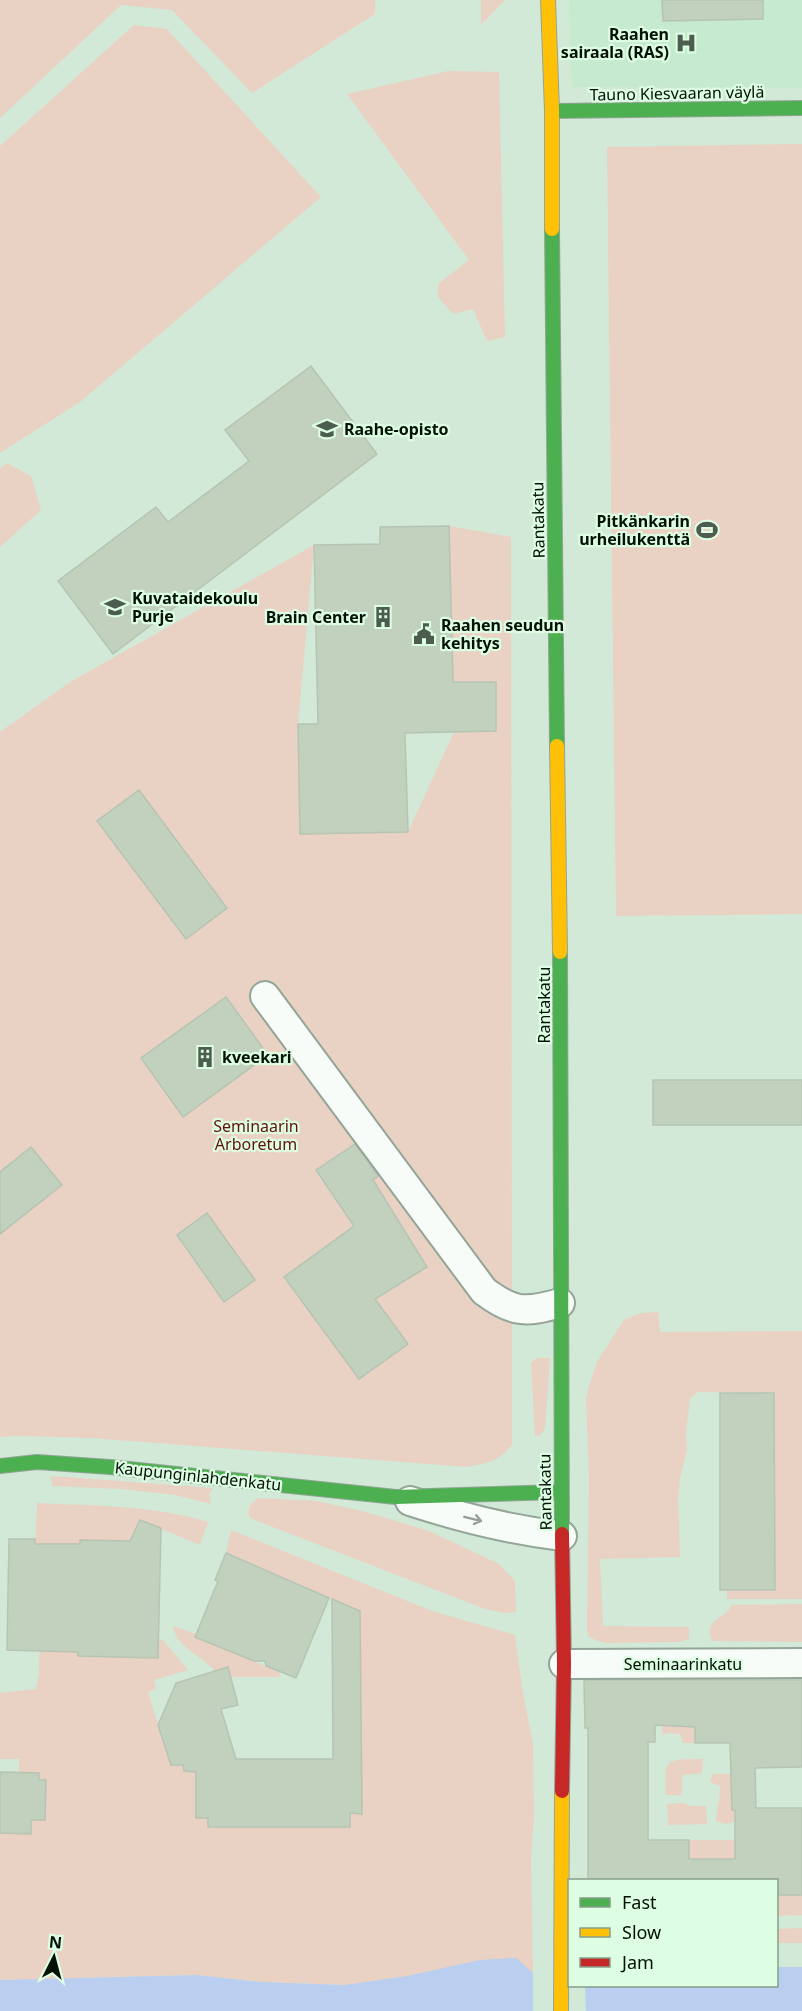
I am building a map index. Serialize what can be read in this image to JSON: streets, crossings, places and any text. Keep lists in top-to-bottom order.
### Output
{
  "streets": {
    "street": [
      "Tauno Kiesvaaran väylä",
      "Rantakatu",
      "Kaupunginlahdenkatu",
      "Seminaarinkatu"
    ]
  },
  "crossings": [
    ["Tauno Kiesvaaran väylä", "Rantakatu"],
    ["Rantakatu", "Kaupunginlahdenkatu"],
    ["Rantakatu", "Seminaarinkatu"]
  ],
  "parks": ["Seminaarin Arboretum"],
  "places": {
    "hospital": ["Raahen sairaala (RAS)"],
    "school or university": ["Raahe-opisto", "Kuvataidekoulu Purje"],
    "sports": ["Pitkänkarin urheilukenttä"],
    "building": ["Brain Center", "kveekari"],
    "public building": ["Raahen seudun kehitys"]
  },
  "legend": ["Fast", "Slow", "Jam"],
  "north": "top"
}
